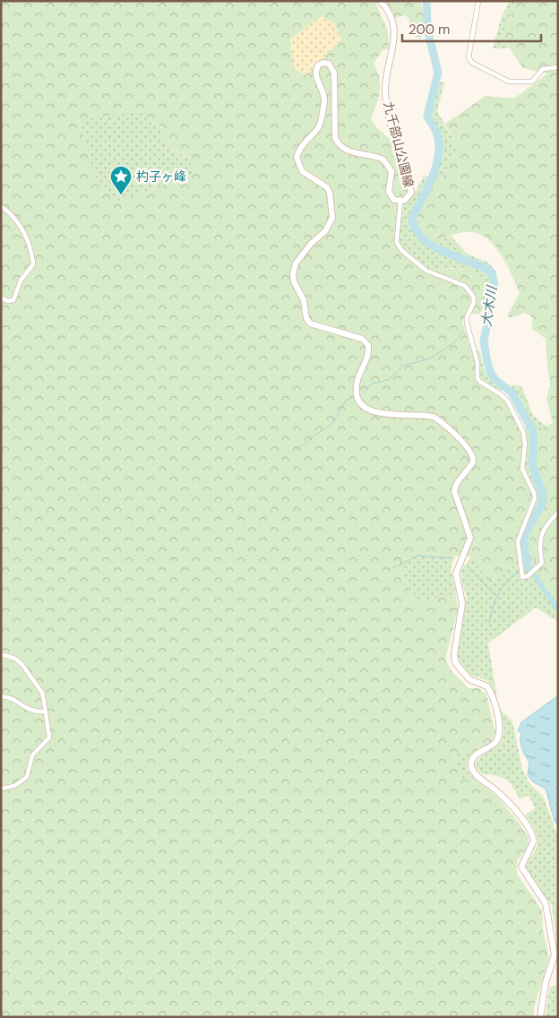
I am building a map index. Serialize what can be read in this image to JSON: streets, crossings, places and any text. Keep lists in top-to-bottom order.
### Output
{
  "streets": {
    "main road": ["九千部山公園線"]
  },
  "water": ["大木川"],
  "places": {
    "place": ["杓子ヶ峰"]
  },
  "scale_bar": "200 m"
}
